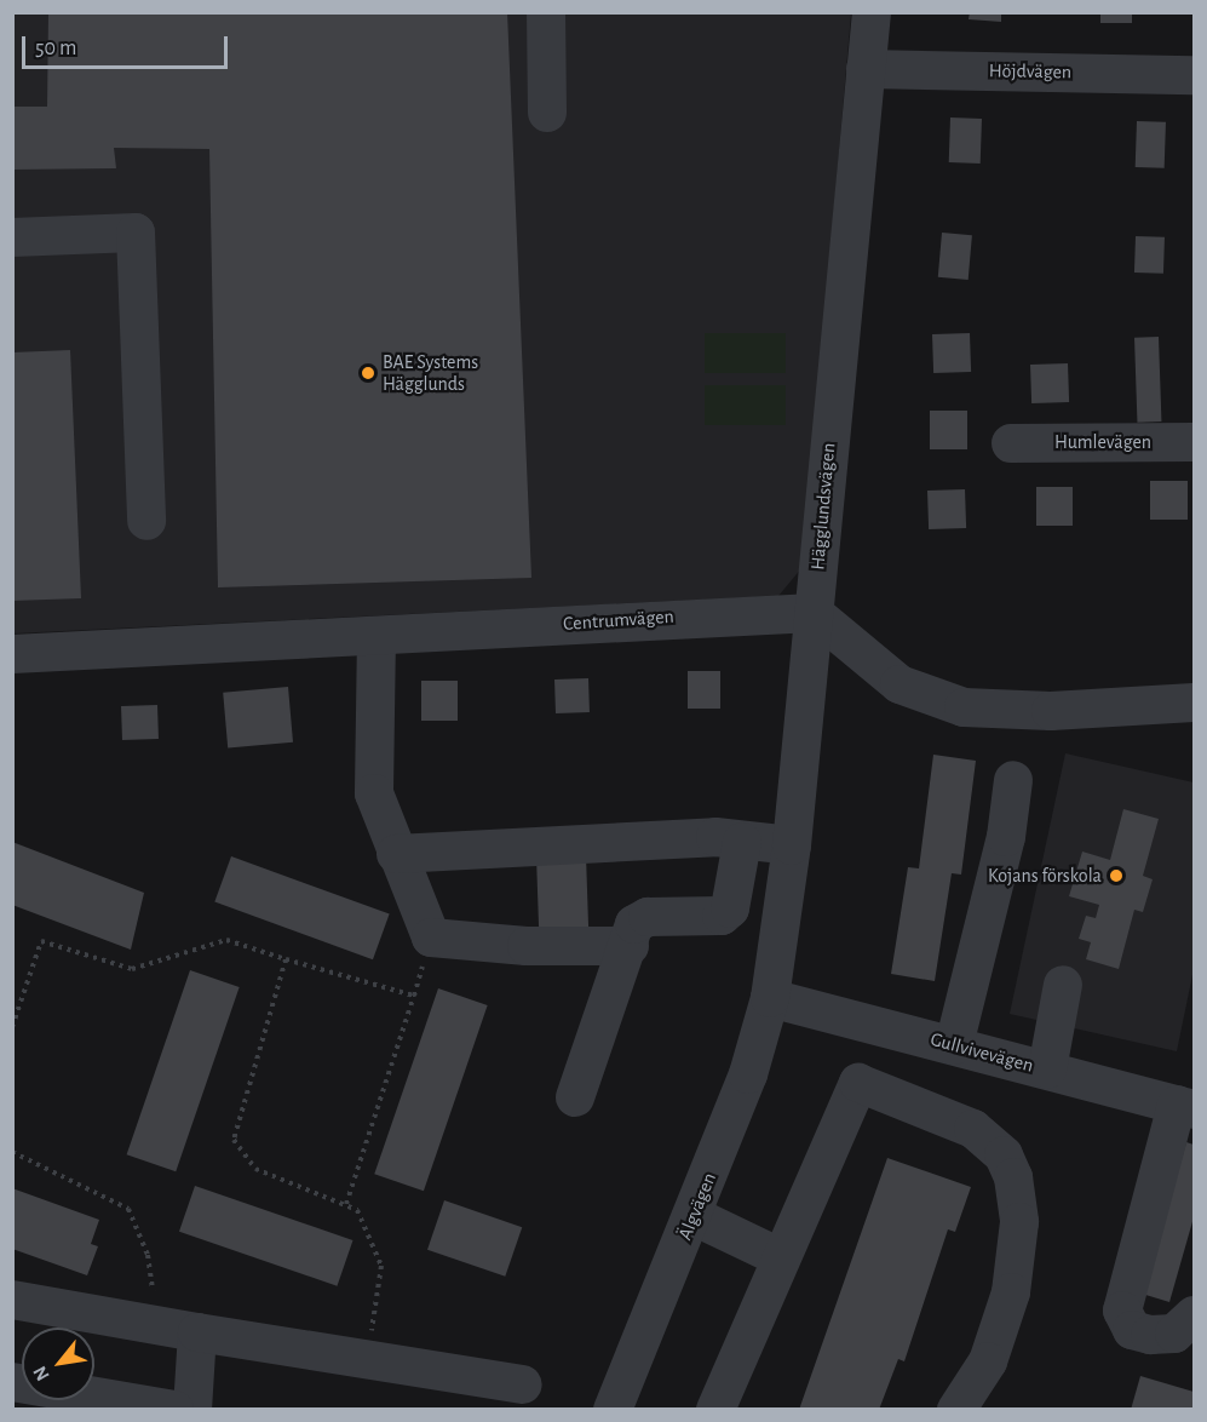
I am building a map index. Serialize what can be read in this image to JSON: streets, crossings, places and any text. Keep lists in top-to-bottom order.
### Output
{
  "streets": {
    "street": [
      "Höjdvägen",
      "Humlevägen",
      "Hägglundsvägen",
      "Centrumvägen",
      "Gullvivevägen",
      "Älgvägen"
    ]
  },
  "crossings": [
    ["Höjdvägen", "Hägglundsvägen"],
    ["Hägglundsvägen", "Centrumvägen"],
    ["Hägglundsvägen", "Gullvivevägen"],
    ["Hägglundsvägen", "Älgvägen"],
    ["Gullvivevägen", "Älgvägen"]
  ],
  "places": ["BAE Systems Hägglunds", "Kojans förskola"],
  "scale_bar": "50 m",
  "north": "bottom left"
}
